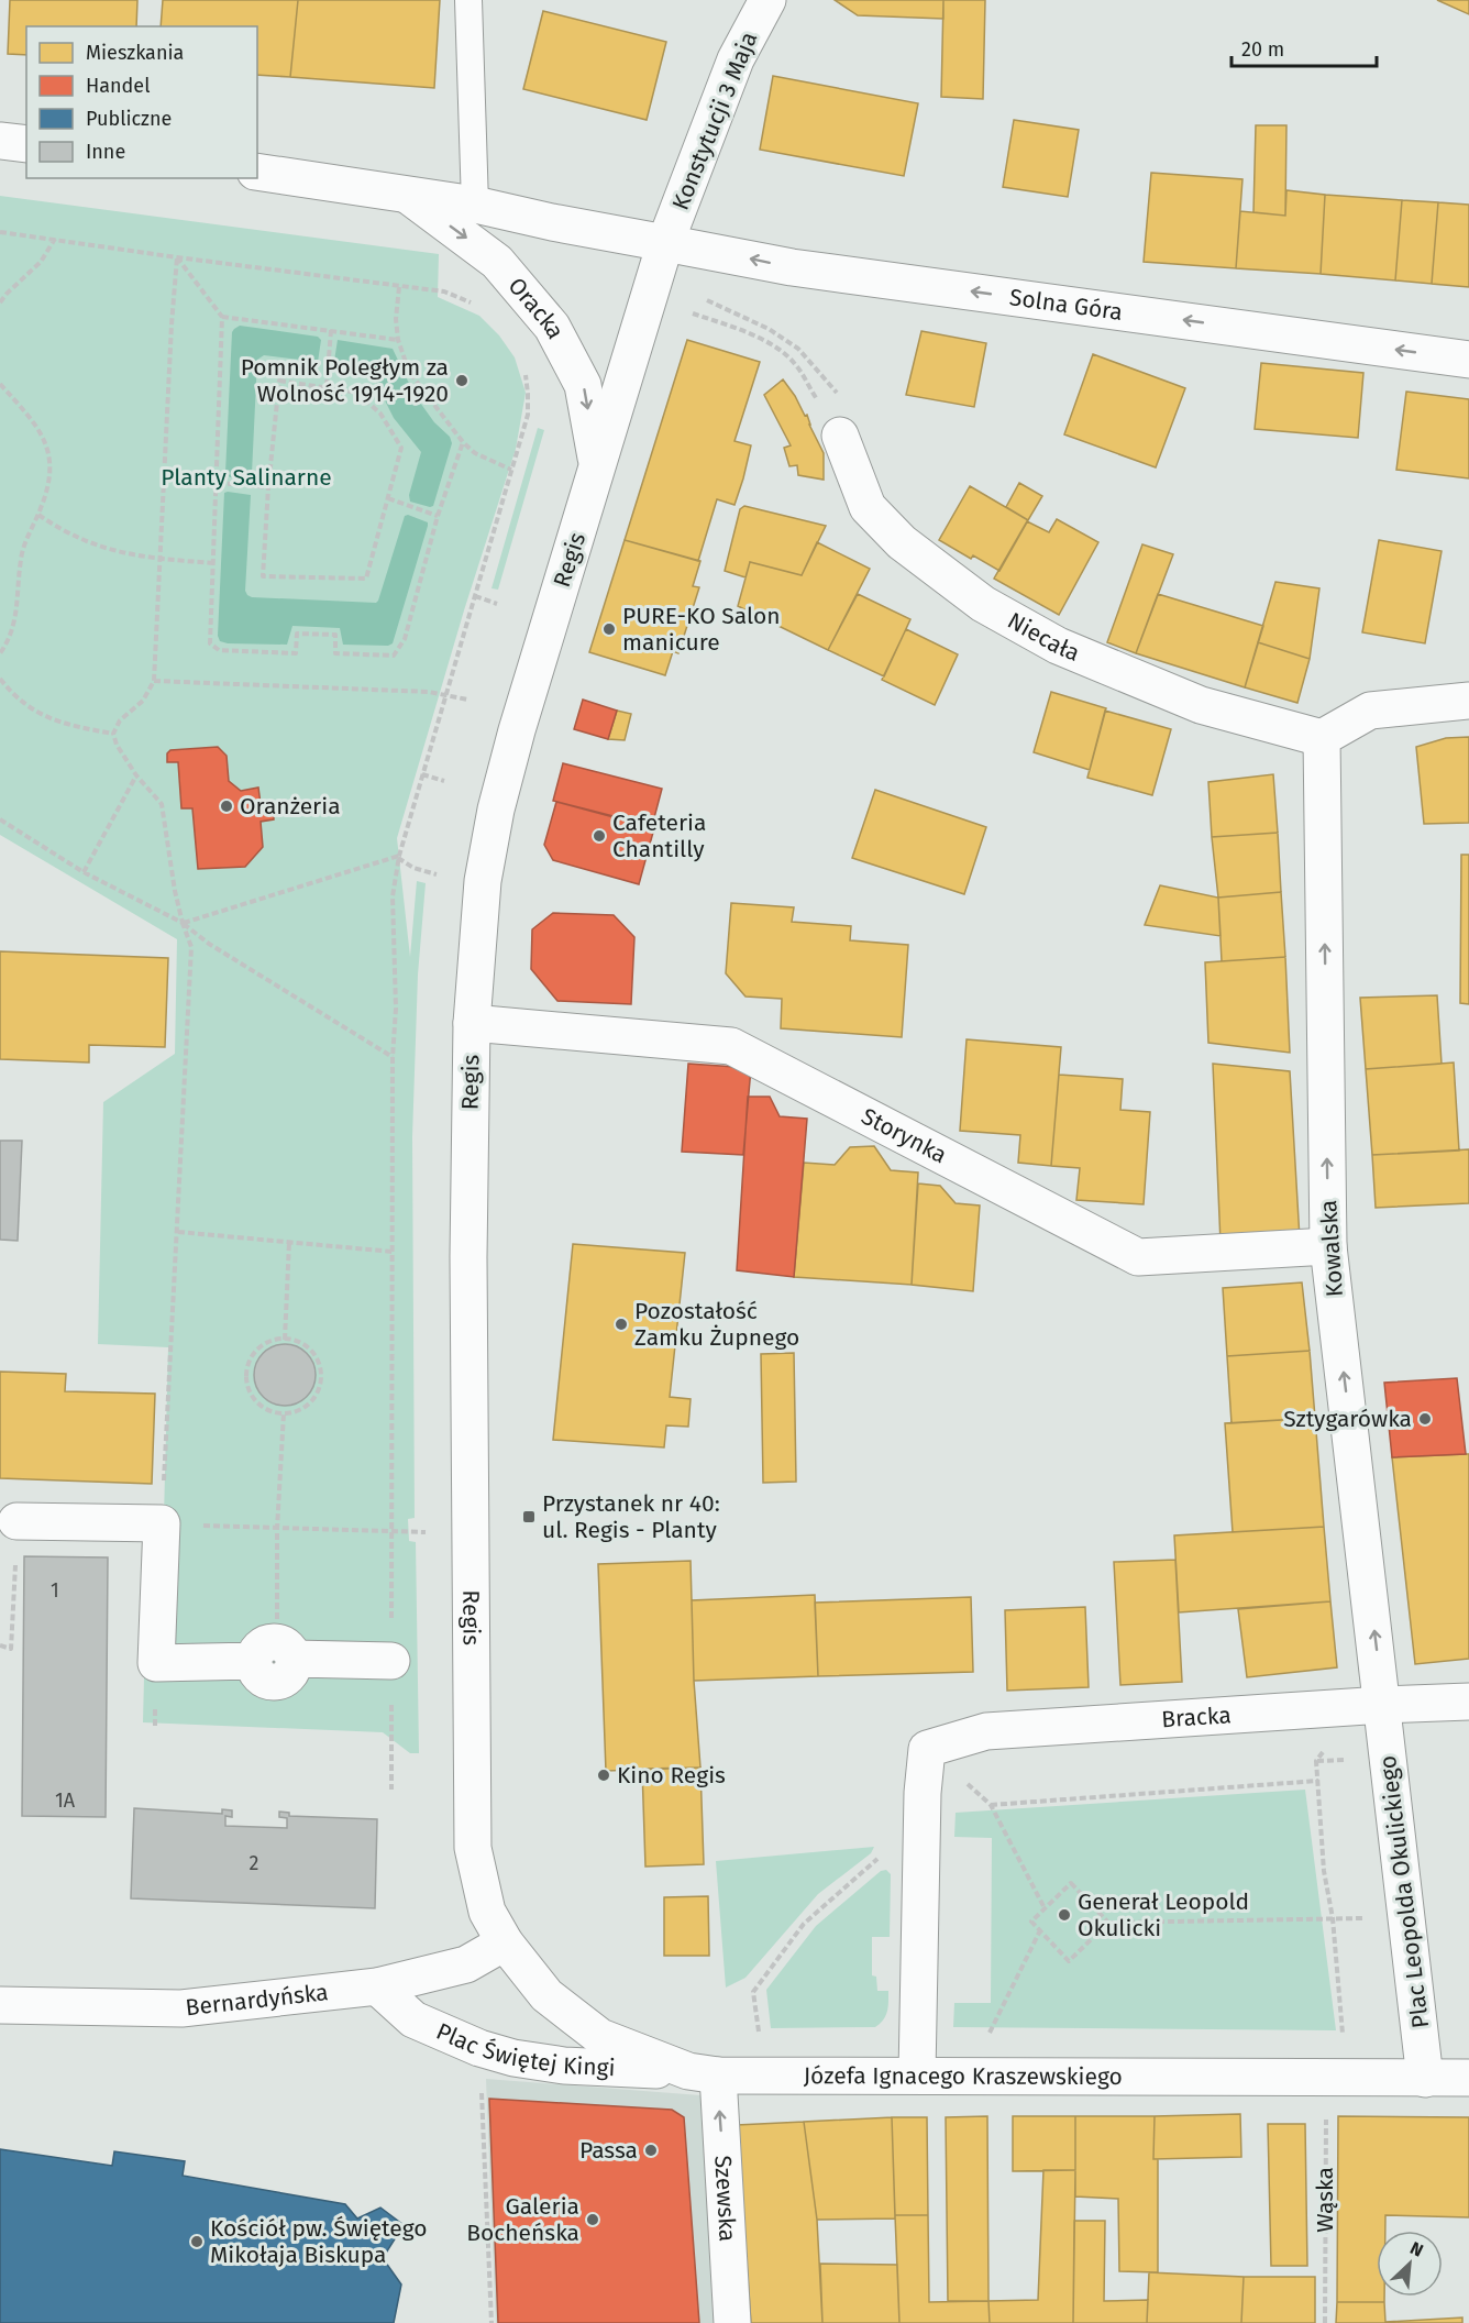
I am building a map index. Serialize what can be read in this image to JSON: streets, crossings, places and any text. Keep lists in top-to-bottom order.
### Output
{
  "streets": {
    "street": [
      "Konstytucji 3 Maja",
      "Solna Góra",
      "Oracka",
      "Regis",
      "Niecała",
      "Storynka",
      "Kowalska",
      "Bracka",
      "Plac Leopolda Okulickiego",
      "Bernardyńska",
      "Plac Świętej Kingi",
      "Józefa Ignacego Kraszewskiego",
      "Szewska"
    ],
    "path": ["Wąska"]
  },
  "crossings": [
    ["Konstytucji 3 Maja", "Solna Góra"],
    ["Konstytucji 3 Maja", "Oracka"],
    ["Konstytucji 3 Maja", "Regis"],
    ["Solna Góra", "Oracka"],
    ["Solna Góra", "Regis"],
    ["Oracka", "Regis"],
    ["Regis", "Storynka"],
    ["Regis", "Bernardyńska"],
    ["Regis", "Józefa Ignacego Kraszewskiego"],
    ["Niecała", "Kowalska"],
    ["Storynka", "Kowalska"],
    ["Kowalska", "Bracka"],
    ["Kowalska", "Plac Leopolda Okulickiego"],
    ["Bracka", "Plac Leopolda Okulickiego"],
    ["Plac Leopolda Okulickiego", "Józefa Ignacego Kraszewskiego"],
    ["Bernardyńska", "Plac Świętej Kingi"],
    ["Bernardyńska", "Józefa Ignacego Kraszewskiego"],
    ["Plac Świętej Kingi", "Józefa Ignacego Kraszewskiego"],
    ["Plac Świętej Kingi", "Szewska"],
    ["Józefa Ignacego Kraszewskiego", "Szewska"],
    ["Józefa Ignacego Kraszewskiego", "Wąska"]
  ],
  "one_way": [
    "Solna Góra",
    "Oracka",
    "Kowalska",
    "Szewska"
  ],
  "parks": ["Planty Salinarne"],
  "places": {
    "other": [
      "Pomnik Poległym za Wolność 1914-1920",
      "PURE-KO Salon manicure",
      "Oranżeria",
      "Cafeteria Chantilly",
      "Pozostałość Zamku Żupnego",
      "Sztygarówka",
      "Kino Regis",
      "Generał Leopold Okulicki",
      "Passa",
      "Galeria Bocheńska",
      "Kościół pw. Świętego Mikołaja Biskupa"
    ],
    "transit": ["Przystanek nr 40: ul. Regis - Planty"]
  },
  "house_numbers": ["1", "1A", "2"],
  "legend": [
    "Mieszkania",
    "Handel",
    "Publiczne",
    "Inne"
  ],
  "scale_bar": "20 m",
  "north": "top right"
}
